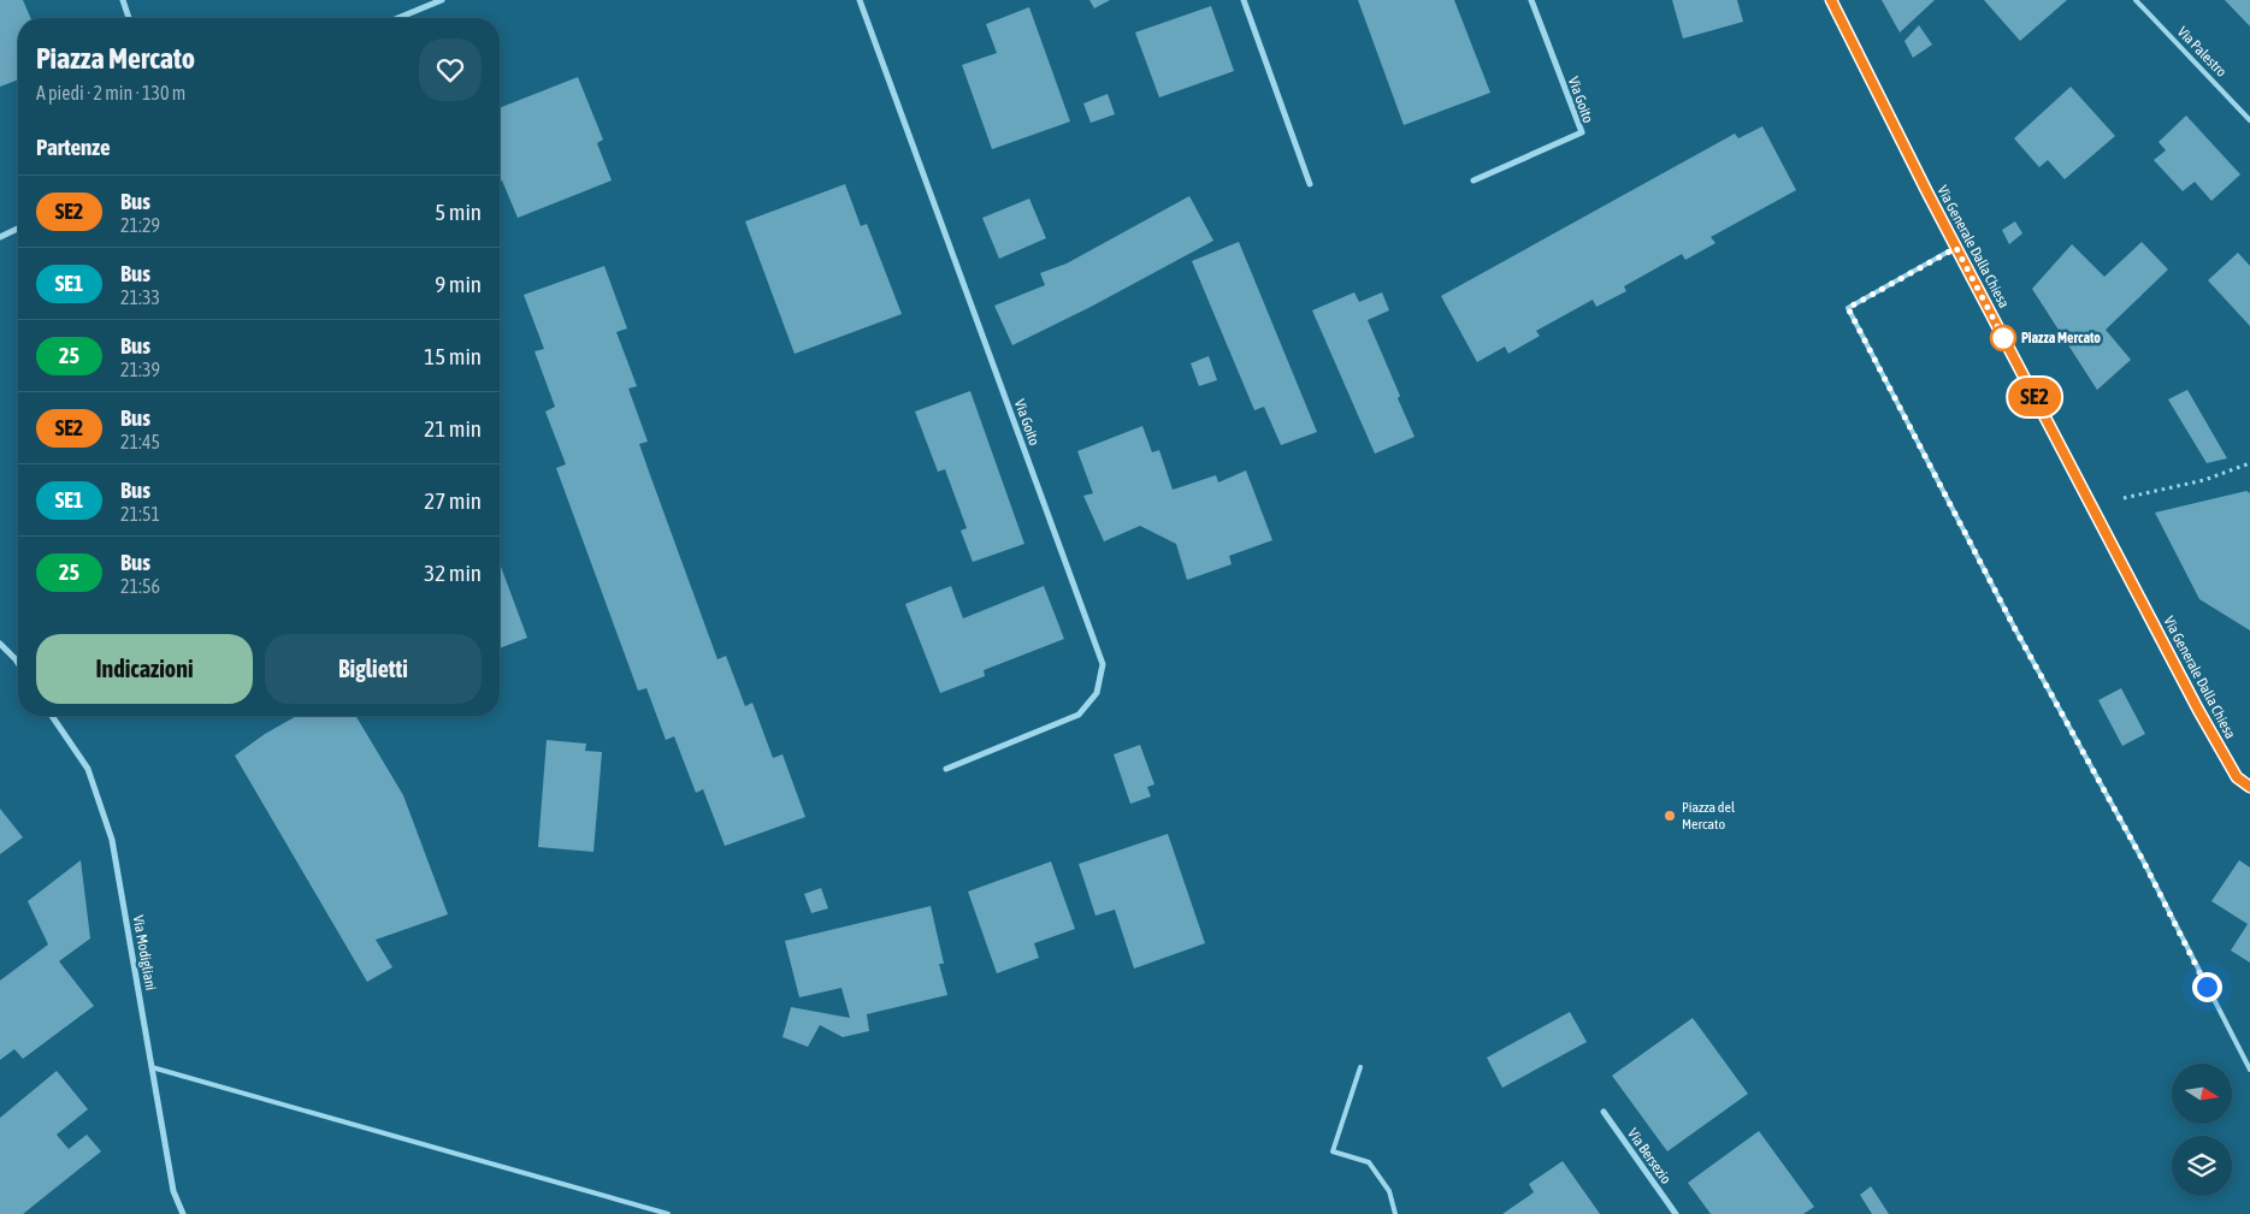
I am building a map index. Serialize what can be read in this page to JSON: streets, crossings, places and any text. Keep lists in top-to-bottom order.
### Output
{
  "streets": {
    "street": [
      "Via Goito",
      "Via Generale Dalla Chiesa",
      "Via Modigliani",
      "Via Bersezio"
    ],
    "lane": ["Via Palestro"]
  },
  "places": ["Piazza Mercato", "Piazza del Mercato"],
  "lines": ["bus line SE2"],
  "north": "right",
  "page": {
    "on_map": "SE2",
    "heading": [
      ["Piazza Mercato", "A piedi · 2 min · 130 m"],
      "Partenze"
    ],
    "list": [
      {
        "mark": "SE2",
        "name": "Bus",
        "note": "21:29",
        "value": "5 min"
      },
      {
        "mark": "SE1",
        "name": "Bus",
        "note": "21:33",
        "value": "9 min"
      },
      {
        "mark": "25",
        "name": "Bus",
        "note": "21:39",
        "value": "15 min"
      },
      {
        "mark": "SE2",
        "name": "Bus",
        "note": "21:45",
        "value": "21 min"
      },
      {
        "mark": "SE1",
        "name": "Bus",
        "note": "21:51",
        "value": "27 min"
      },
      {
        "mark": "25",
        "name": "Bus",
        "note": "21:56",
        "value": "32 min"
      }
    ],
    "buttons": ["Indicazioni", "Biglietti"]
  }
}
